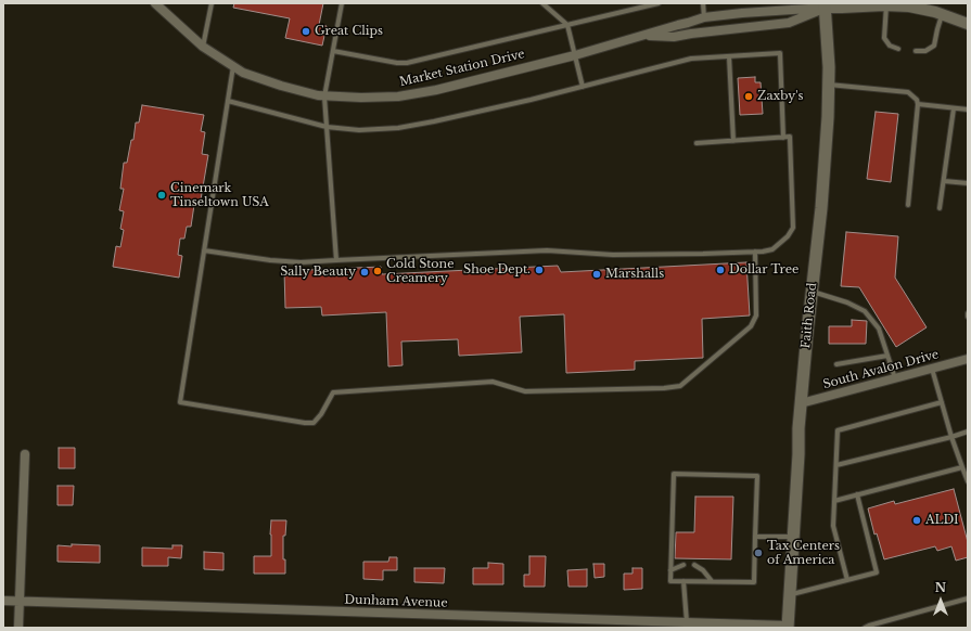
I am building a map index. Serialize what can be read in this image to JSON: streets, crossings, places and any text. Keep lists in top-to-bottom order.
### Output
{
  "streets": {
    "main road": ["Faith Road"],
    "street": ["Market Station Drive", "South Avalon Drive", "Dunham Avenue"]
  },
  "crossings": [
    ["Market Station Drive", "Faith Road"],
    ["Faith Road", "South Avalon Drive"],
    ["Faith Road", "Dunham Avenue"]
  ],
  "places": [
    "Great Clips",
    "Zaxby's",
    "Cinemark Tinseltown USA",
    "Shoe Dept.",
    "Dollar Tree",
    "Cold Stone Creamery",
    "Sally Beauty",
    "Marshalls",
    "ALDI",
    "Tax Centers of America"
  ],
  "north": "top"
}
